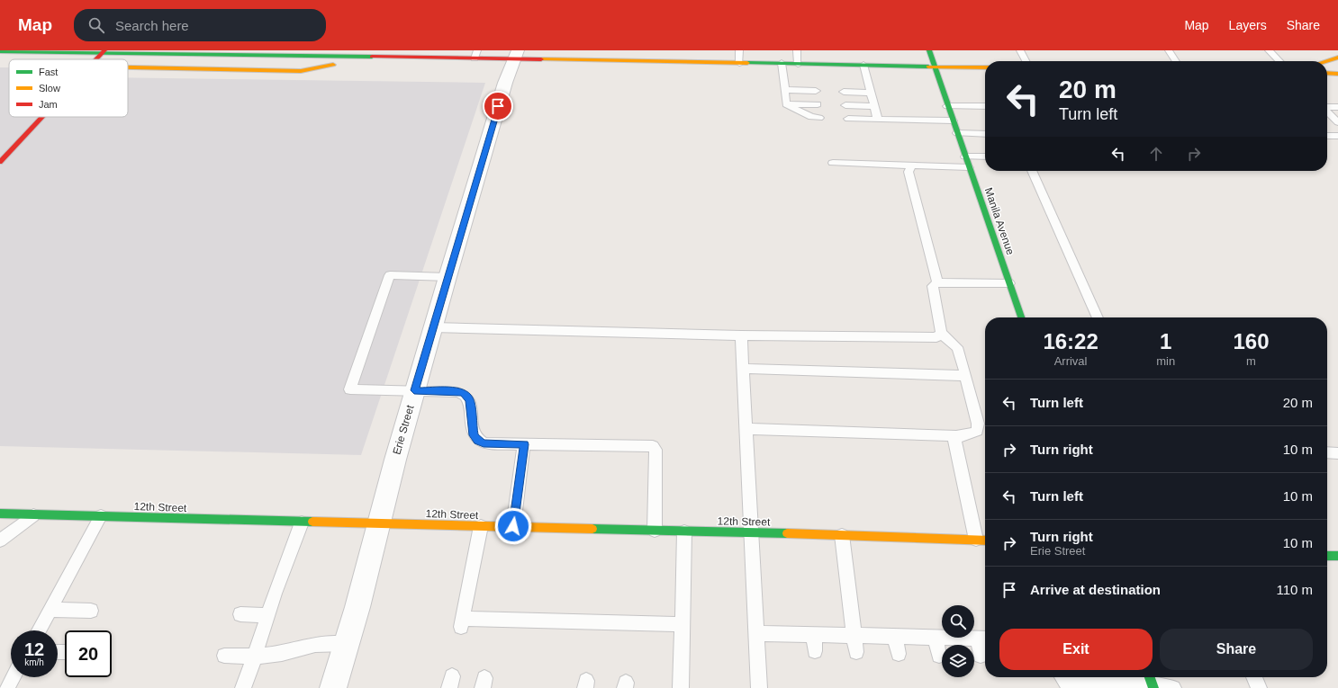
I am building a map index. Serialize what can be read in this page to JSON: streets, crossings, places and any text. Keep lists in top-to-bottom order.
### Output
{
  "streets": {
    "main road": ["Manila Avenue", "12th Street"],
    "street": ["Erie Street"]
  },
  "crossings": [
    ["Erie Street", "12th Street"]
  ],
  "legend": ["Fast", "Slow", "Jam"],
  "page": {
    "header": "Map",
    "search": "Search here",
    "nav": ["Map", "Layers", "Share"],
    "turn": ["20 m", "Turn left"],
    "eta": [
      "16:22",
      "Arrival",
      "1",
      "min",
      "160",
      "m"
    ],
    "list": [
      {
        "name": "Turn left",
        "value": "20 m"
      },
      {
        "name": "Turn right",
        "value": "10 m"
      },
      {
        "name": "Turn left",
        "value": "10 m"
      },
      {
        "name": "Turn right",
        "note": "Erie Street",
        "value": "10 m"
      },
      {
        "name": "Arrive at destination",
        "value": "110 m"
      }
    ],
    "buttons": ["Exit", "Share"],
    "speed": "12 km/h",
    "limit": "20"
  }
}
